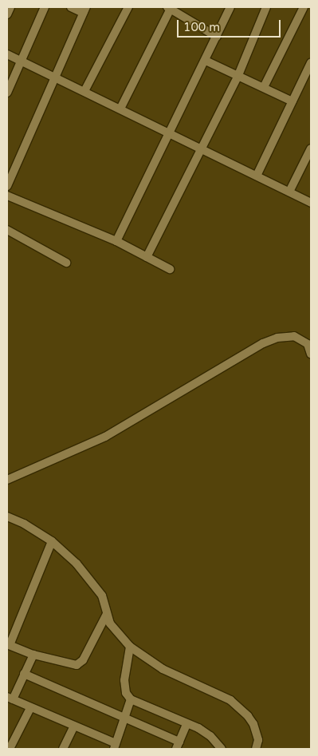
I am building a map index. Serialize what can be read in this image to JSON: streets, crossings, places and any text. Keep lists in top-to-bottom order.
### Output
{
  "scale_bar": "100 m"
}
